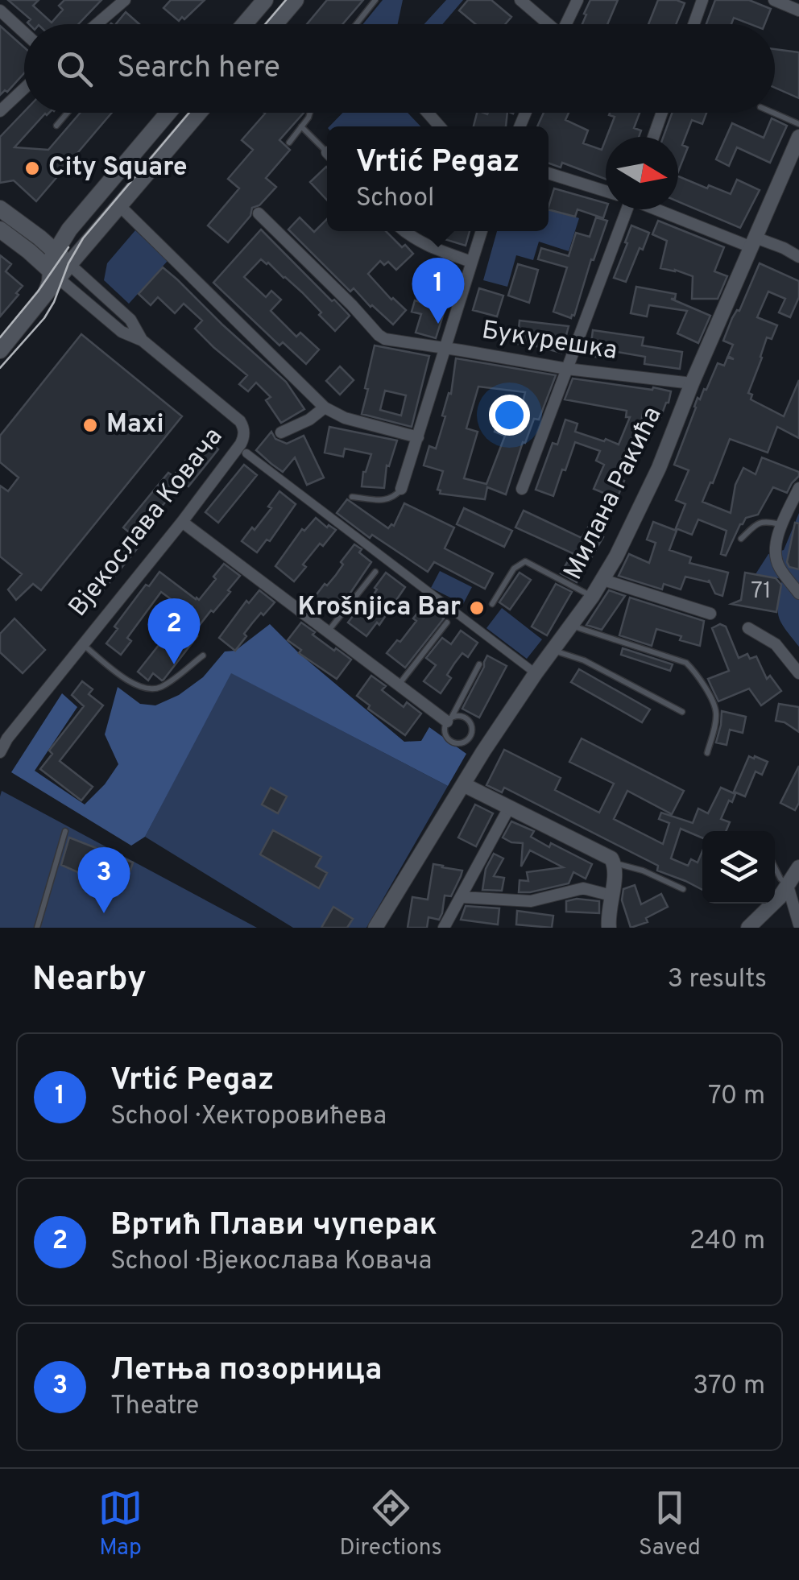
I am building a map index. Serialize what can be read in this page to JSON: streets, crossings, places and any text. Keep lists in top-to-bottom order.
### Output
{
  "streets": {
    "street": ["Букурешка", "Милана Ракића", "Вјекослава Ковача"]
  },
  "crossings": [
    ["Букурешка", "Милана Ракића"]
  ],
  "places": ["City Square", "Maxi", "Krošnjica Bar"],
  "house_numbers": ["71"],
  "north": "right",
  "page": {
    "search": "Search here",
    "popup": ["Vrtić Pegaz", "School"],
    "pins": ["1", "2", "3"],
    "heading": ["Nearby", "3 results"],
    "list": [
      {
        "mark": "1",
        "name": "Vrtić Pegaz",
        "note": "School · Хекторовићева",
        "value": "70 m"
      },
      {
        "mark": "2",
        "name": "Вртић Плави чуперак",
        "note": "School · Вјекослава Ковача",
        "value": "240 m"
      },
      {
        "mark": "3",
        "name": "Летња позорница",
        "note": "Theatre",
        "value": "370 m"
      }
    ],
    "nav": ["Map", "Directions", "Saved"]
  }
}
